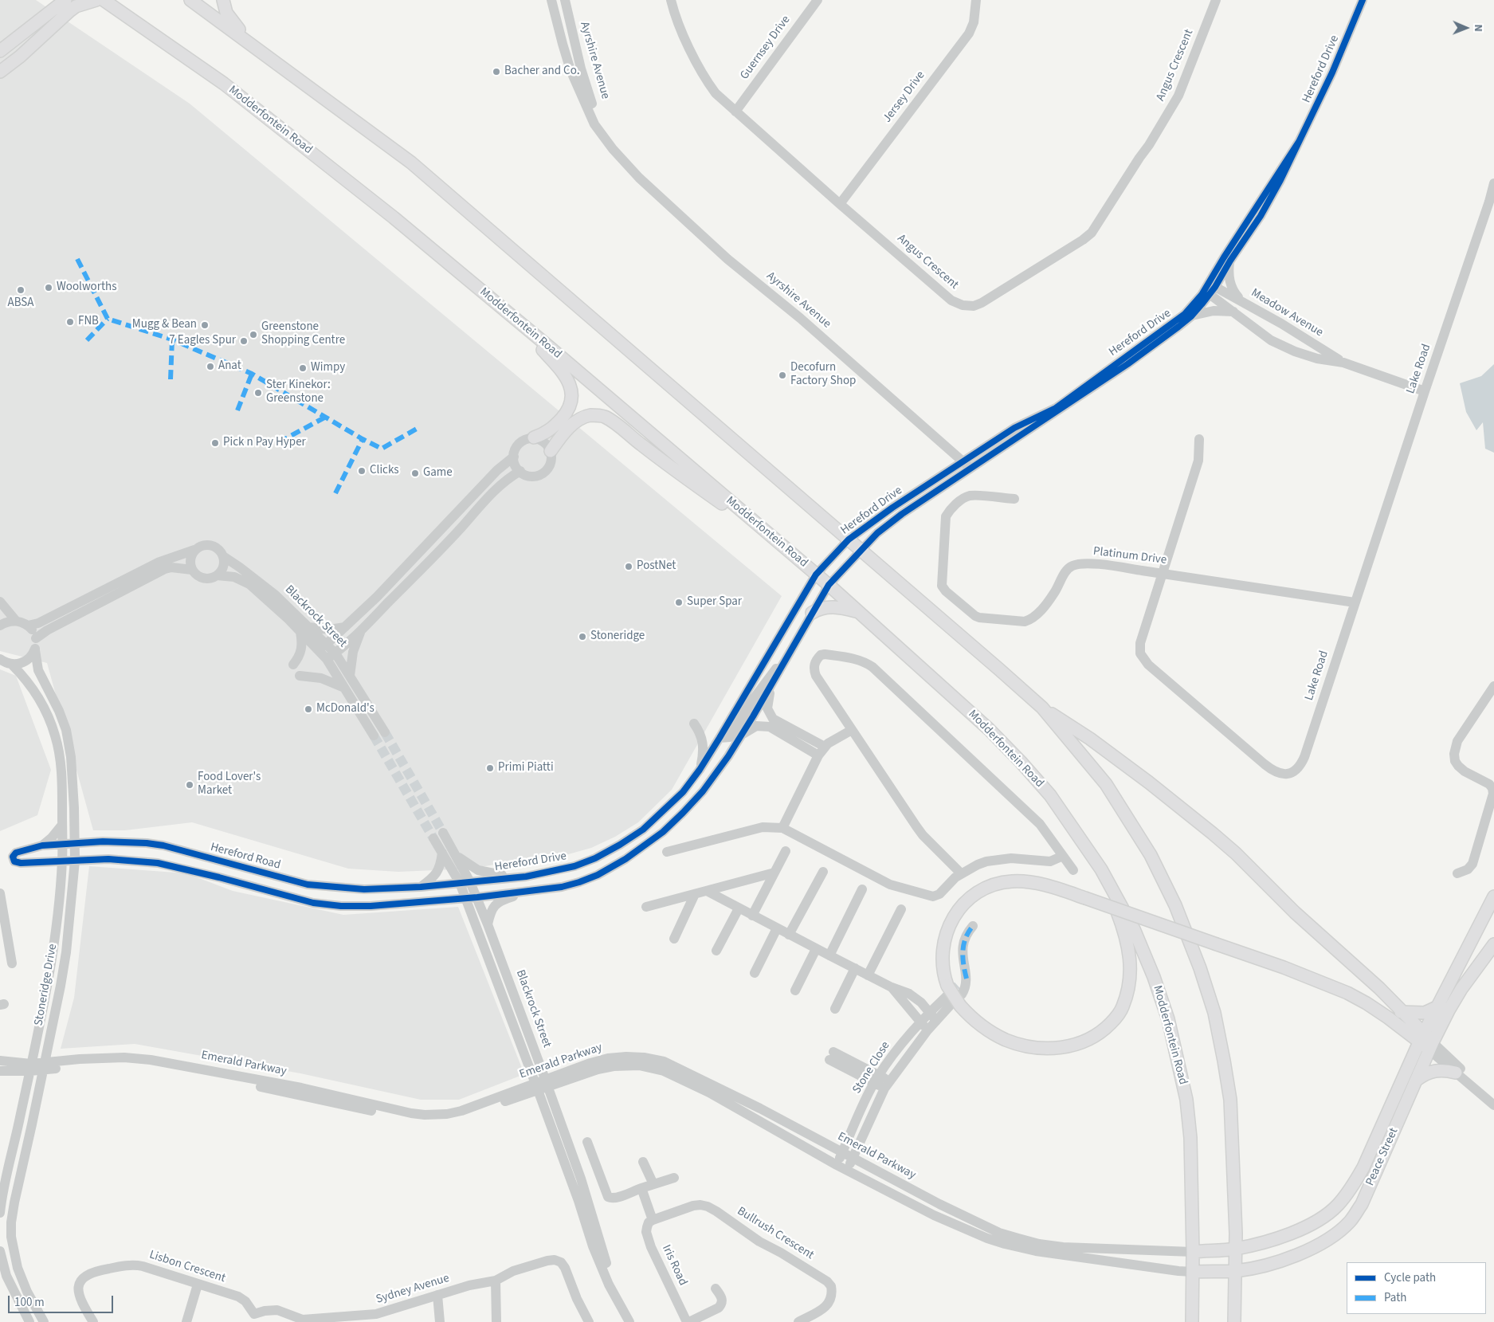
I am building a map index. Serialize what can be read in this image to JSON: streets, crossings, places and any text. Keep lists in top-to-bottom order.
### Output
{
  "streets": {
    "main road": ["Modderfontein Road", "Peace Street"],
    "street": [
      "Guernsey Drive",
      "Ayrshire Avenue",
      "Angus Crescent",
      "Hereford Drive",
      "Jersey Drive",
      "Meadow Avenue",
      "Lake Road",
      "Platinum Drive",
      "Blackrock Street",
      "Hereford Road",
      "Stoneridge Drive",
      "Emerald Parkway",
      "Stone Close",
      "Bullrush Crescent",
      "Iris Road",
      "Lisbon Crescent",
      "Sydney Avenue"
    ]
  },
  "crossings": [
    ["Guernsey Drive", "Angus Crescent"],
    ["Ayrshire Avenue", "Hereford Drive"],
    ["Angus Crescent", "Jersey Drive"],
    ["Hereford Drive", "Modderfontein Road"],
    ["Hereford Drive", "Meadow Avenue"],
    ["Hereford Drive", "Blackrock Street"],
    ["Hereford Drive", "Hereford Road"],
    ["Hereford Drive", "Stoneridge Drive"],
    ["Modderfontein Road", "Emerald Parkway"],
    ["Modderfontein Road", "Peace Street"],
    ["Meadow Avenue", "Lake Road"],
    ["Lake Road", "Platinum Drive"],
    ["Blackrock Street", "Hereford Road"],
    ["Blackrock Street", "Emerald Parkway"],
    ["Hereford Road", "Stoneridge Drive"],
    ["Stoneridge Drive", "Emerald Parkway"],
    ["Emerald Parkway", "Stone Close"],
    ["Emerald Parkway", "Peace Street"],
    ["Bullrush Crescent", "Iris Road"],
    ["Lisbon Crescent", "Sydney Avenue"]
  ],
  "places": [
    "Bacher and Co.",
    "Woolworths",
    "ABSA",
    "FNB",
    "Mugg & Bean",
    "Greenstone Shopping Centre",
    "7 Eagles Spur",
    "Anat",
    "Wimpy",
    "Decofurn Factory Shop",
    "Ster Kinekor: Greenstone",
    "Pick n Pay Hyper",
    "Clicks",
    "Game",
    "PostNet",
    "Super Spar",
    "Stoneridge",
    "McDonald's",
    "Primi Piatti",
    "Food Lover's Market"
  ],
  "legend": ["Cycle path", "Path"],
  "scale_bar": "100 m",
  "north": "right"
}
